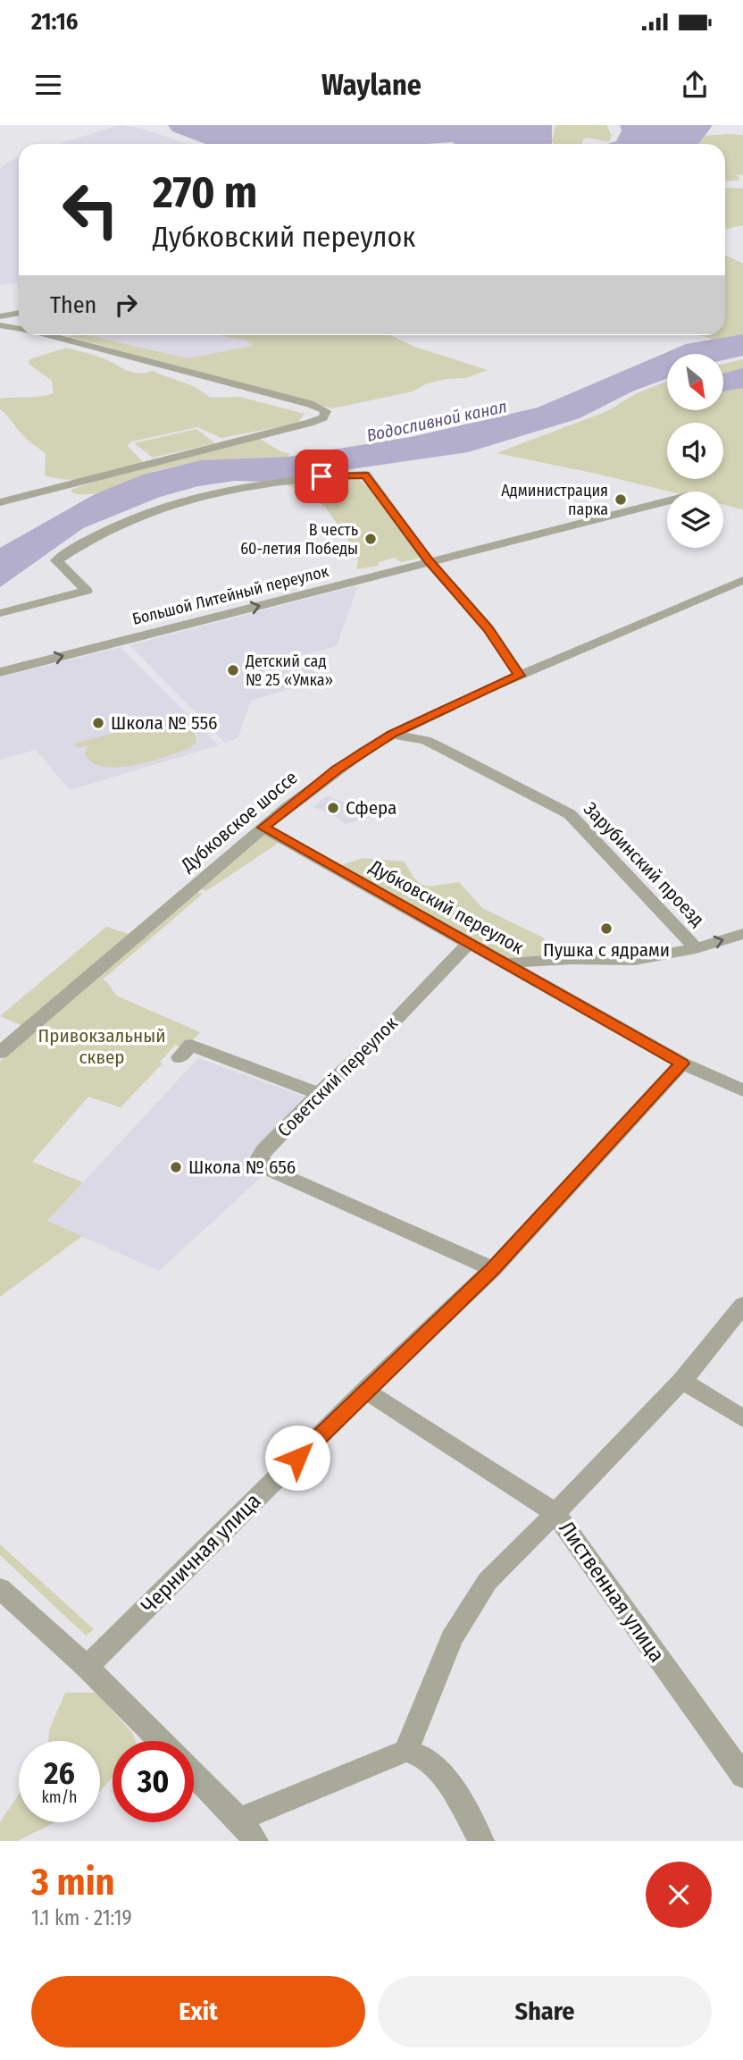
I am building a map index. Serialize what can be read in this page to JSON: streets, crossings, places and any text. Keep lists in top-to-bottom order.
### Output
{
  "streets": {
    "street": [
      "Большой Литейный переулок",
      "Дубковское шоссе",
      "Зарубинский проезд",
      "Дубковский переулок",
      "Советский переулок",
      "Черничная улица",
      "Лиственная улица"
    ]
  },
  "crossings": [
    ["Дубковское шоссе", "Зарубинский проезд"],
    ["Дубковское шоссе", "Дубковский переулок"],
    ["Дубковский переулок", "Советский переулок"],
    ["Дубковский переулок", "Черничная улица"],
    ["Советский переулок", "Черничная улица"]
  ],
  "one_way": ["Большой Литейный переулок"],
  "water": ["Водосливной канал"],
  "parks": ["Привокзальный сквер"],
  "places": [
    "Администрация парка",
    "В честь 60-летия Победы",
    "Детский сад № 25 «Умка»",
    "Школа № 556",
    "Сфера",
    "Пушка с ядрами",
    "Школа № 656"
  ],
  "north": "bottom right",
  "page": {
    "status": "21:16",
    "header": "Waylane",
    "turn": ["270 m", "Дубковский переулок"],
    "then": "Then",
    "speed": "26 km/h",
    "limit": "30",
    "heading": ["3 min", "1.1 km · 21:19"],
    "buttons": ["Exit", "Share"]
  }
}
